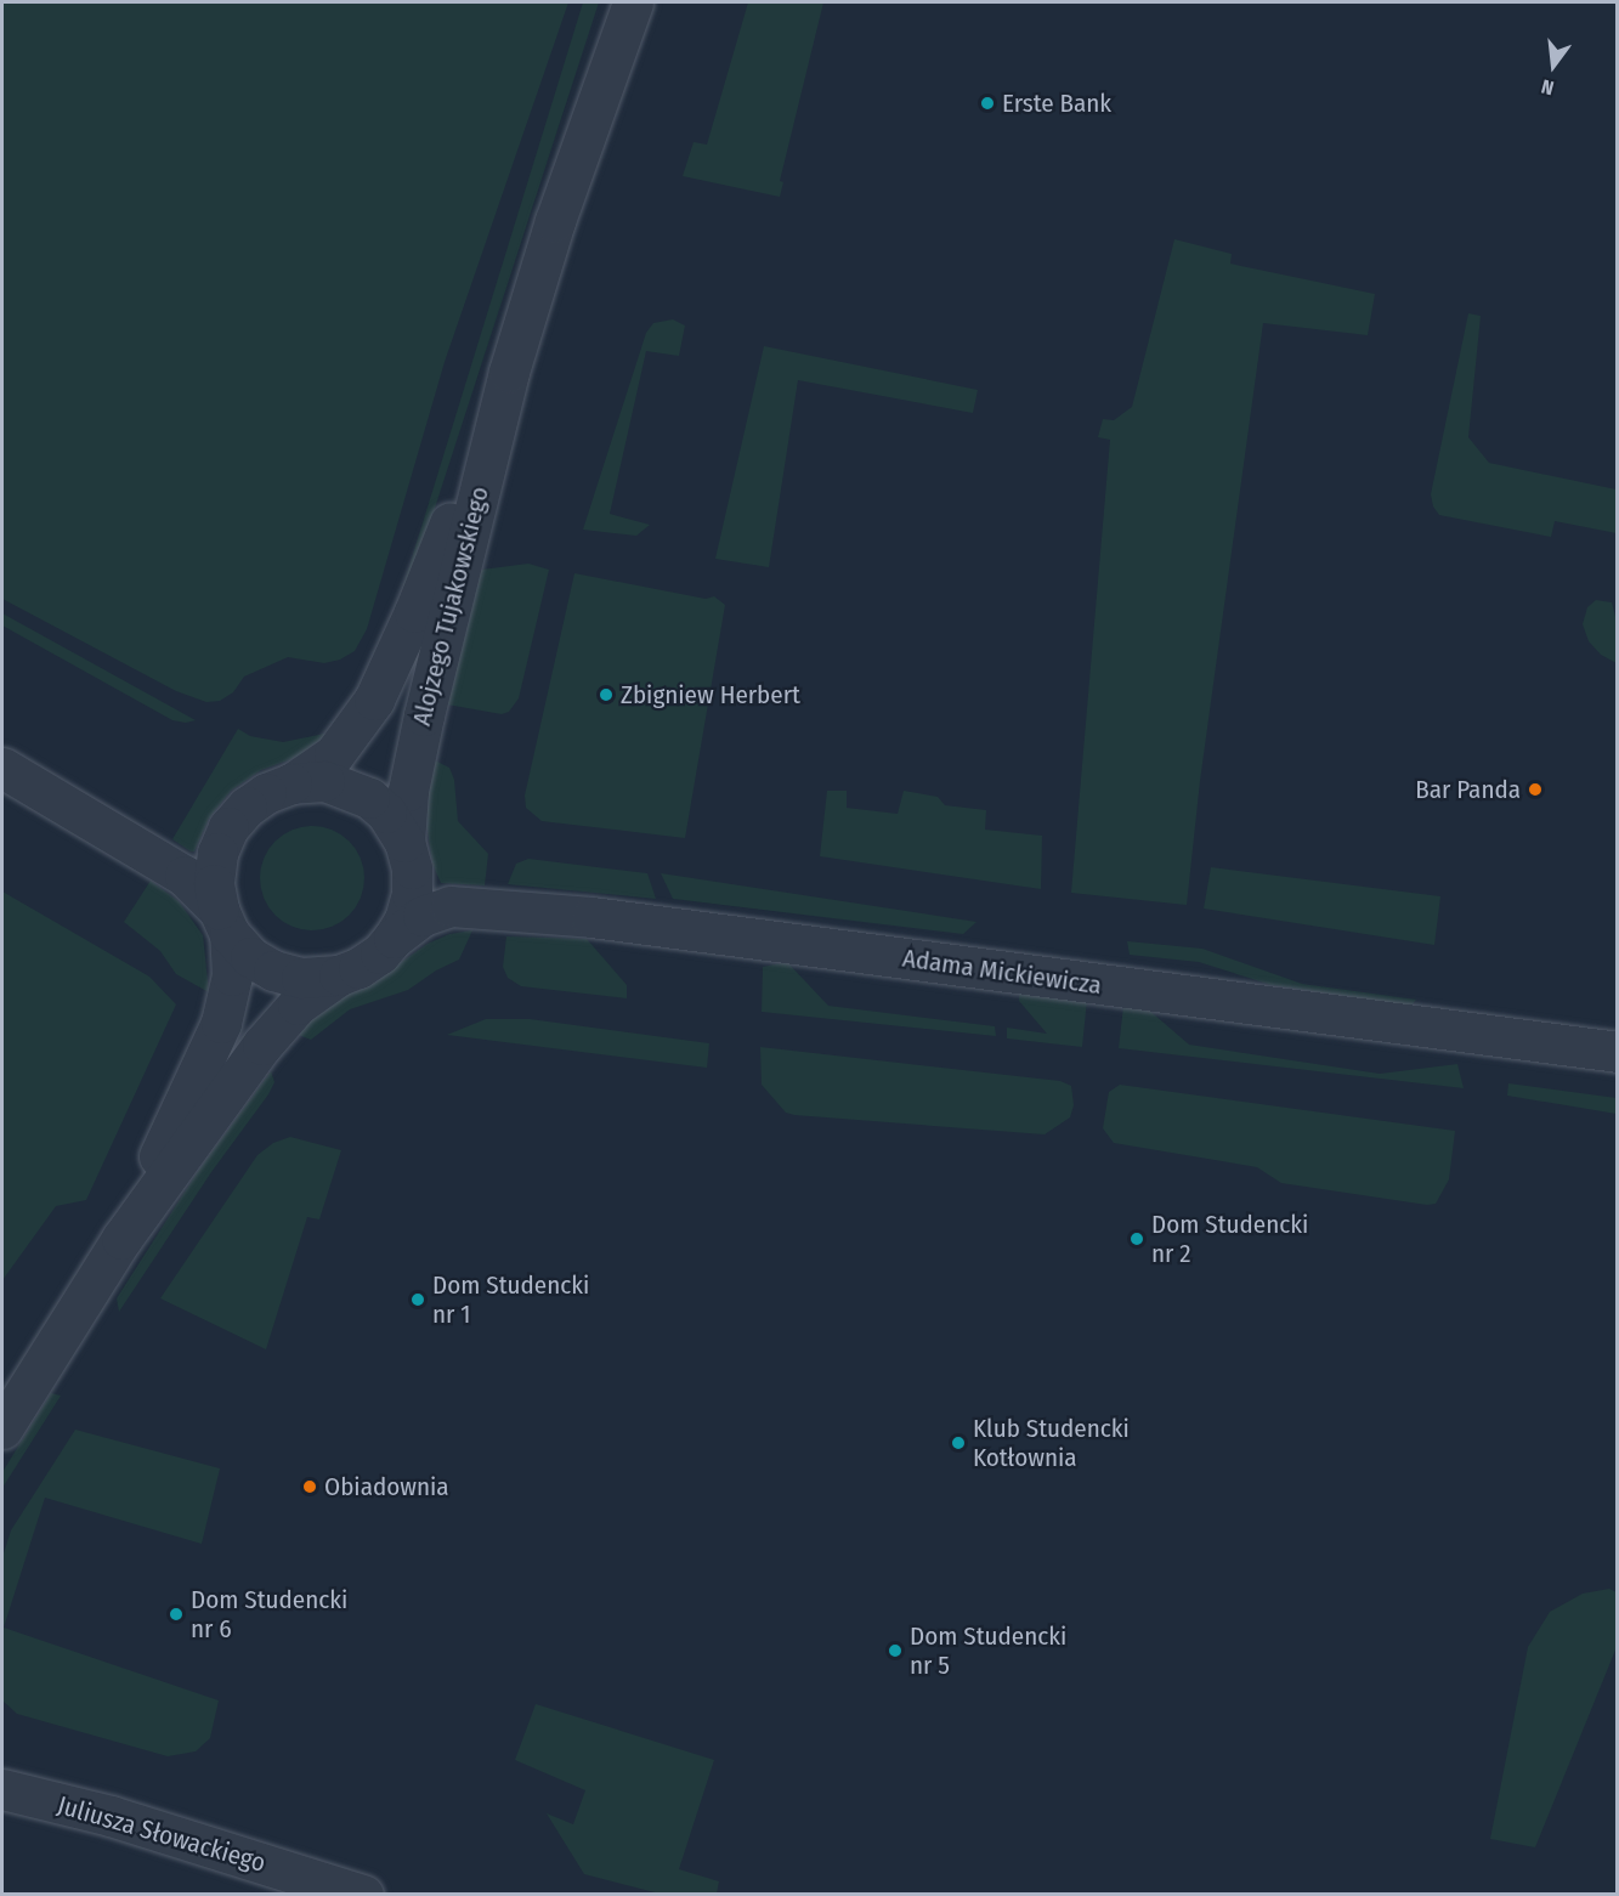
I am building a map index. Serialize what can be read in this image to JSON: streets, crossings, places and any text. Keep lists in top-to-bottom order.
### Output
{
  "streets": {
    "street": ["Alojzego Tujakowskiego", "Adama Mickiewicza", "Juliusza Słowackiego"]
  },
  "crossings": [
    ["Alojzego Tujakowskiego", "Adama Mickiewicza"]
  ],
  "places": [
    "Erste Bank",
    "Zbigniew Herbert",
    "Bar Panda",
    "Dom Studencki nr 2",
    "Dom Studencki nr 1",
    "Klub Studencki Kotłownia",
    "Obiadownia",
    "Dom Studencki nr 6",
    "Dom Studencki nr 5"
  ],
  "north": "bottom"
}
